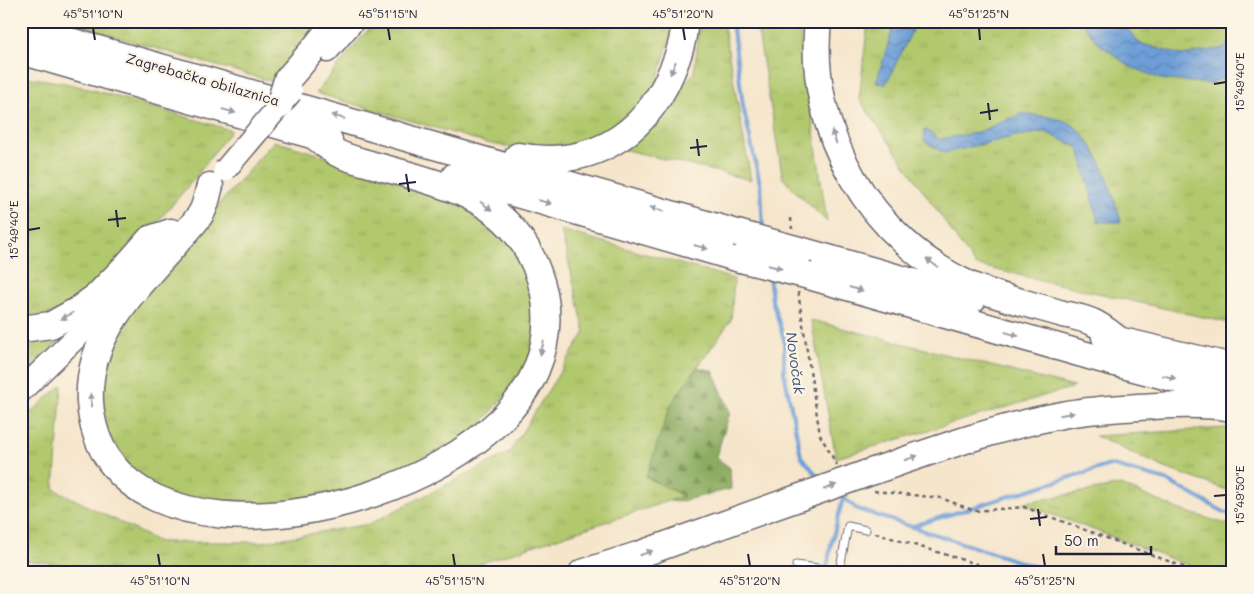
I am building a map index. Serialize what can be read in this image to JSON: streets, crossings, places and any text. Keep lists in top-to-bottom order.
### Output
{
  "streets": {
    "highway": ["Zagrebačka obilaznica"]
  },
  "water": ["Novočak"],
  "scale_bar": "50 m",
  "coordinates": [
    "45°51'10\"N",
    "45°51'15\"N",
    "45°51'20\"N",
    "45°51'25\"N",
    "15°49'40\"E",
    "15°49'50\"E"
  ]
}
